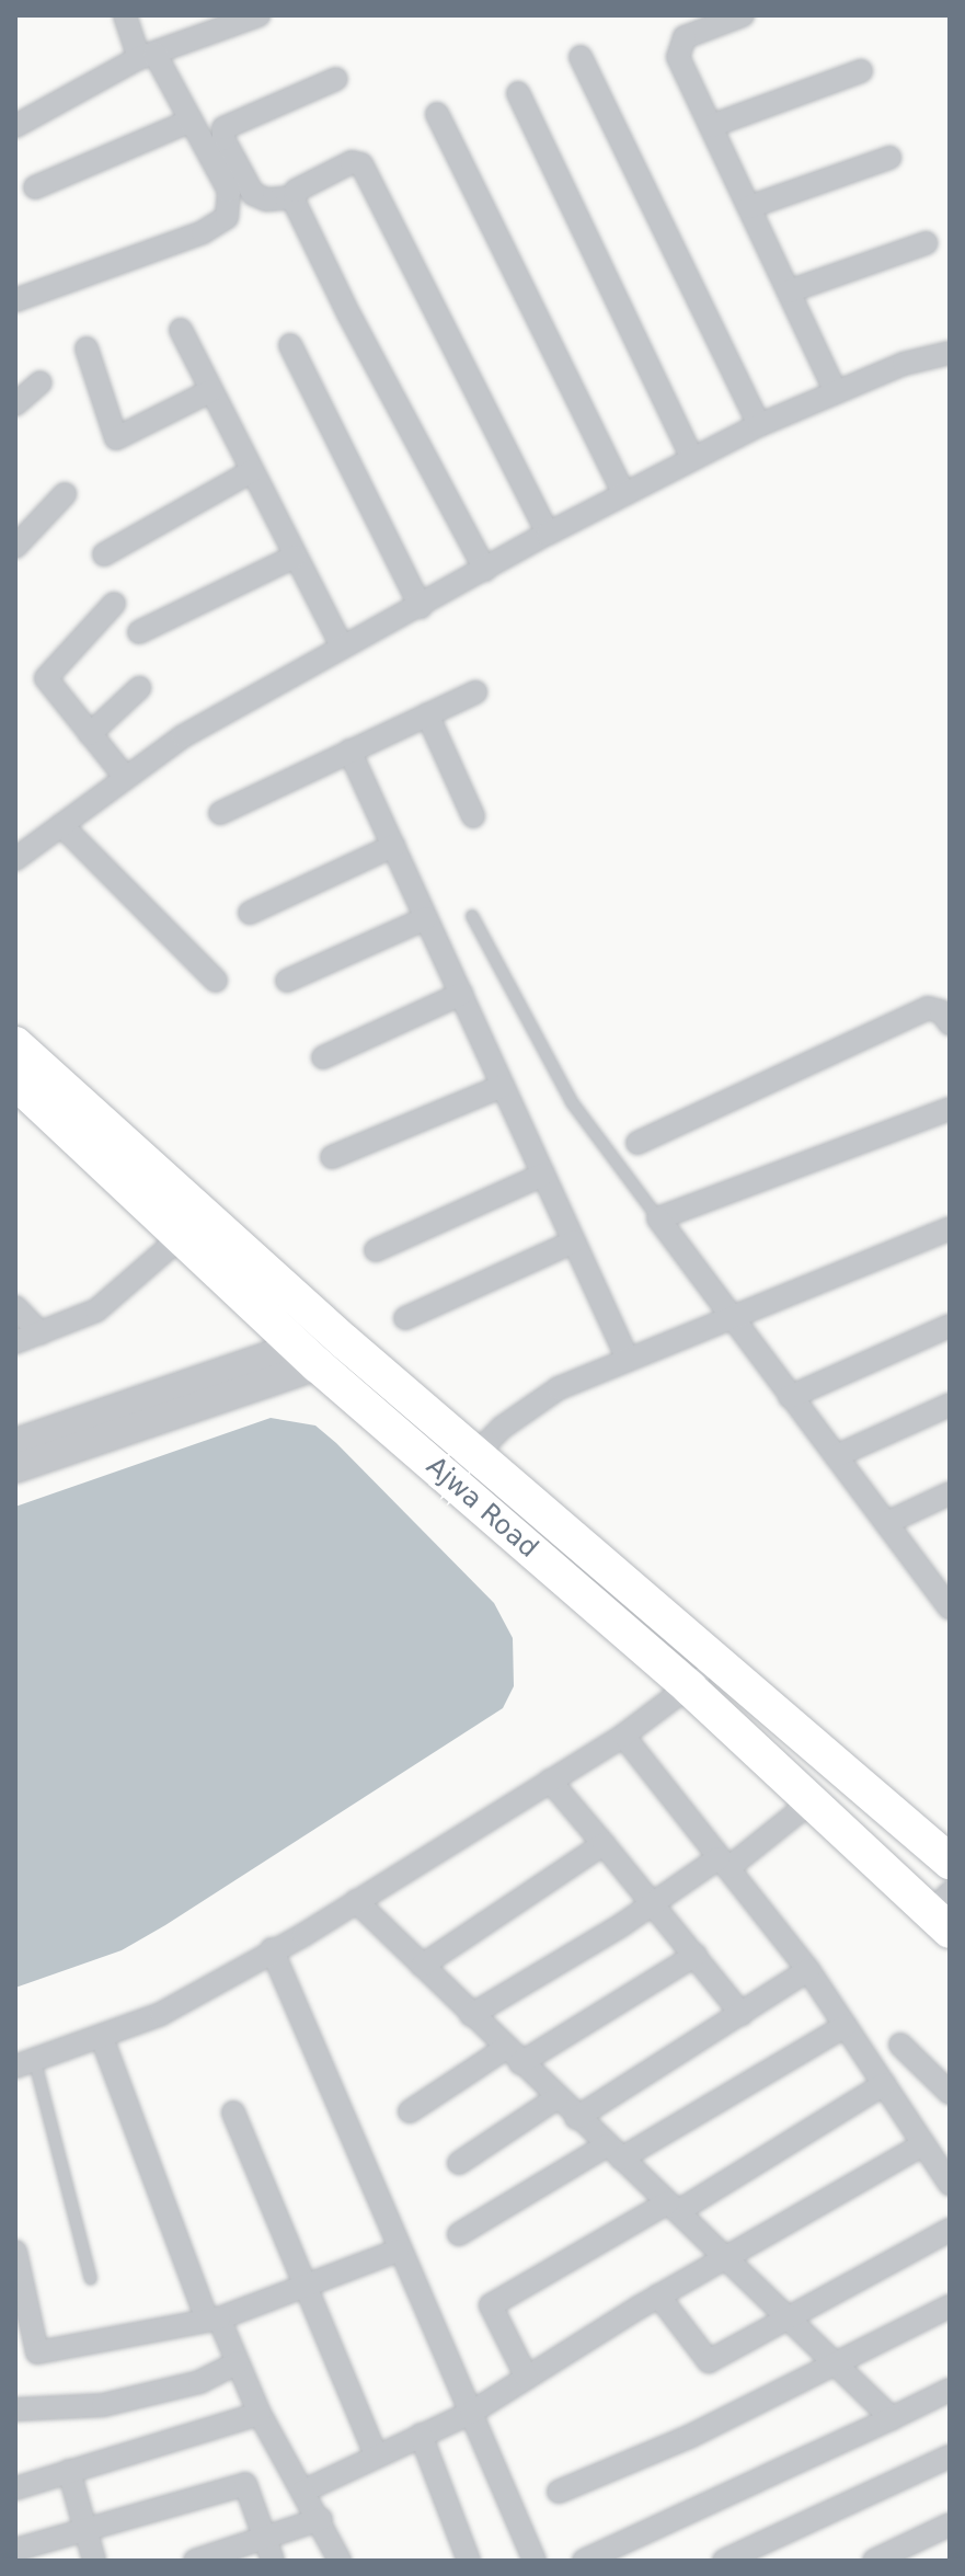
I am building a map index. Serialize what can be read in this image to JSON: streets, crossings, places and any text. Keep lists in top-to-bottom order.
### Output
{
  "streets": {
    "main road": ["Ajwa Road"]
  }
}
